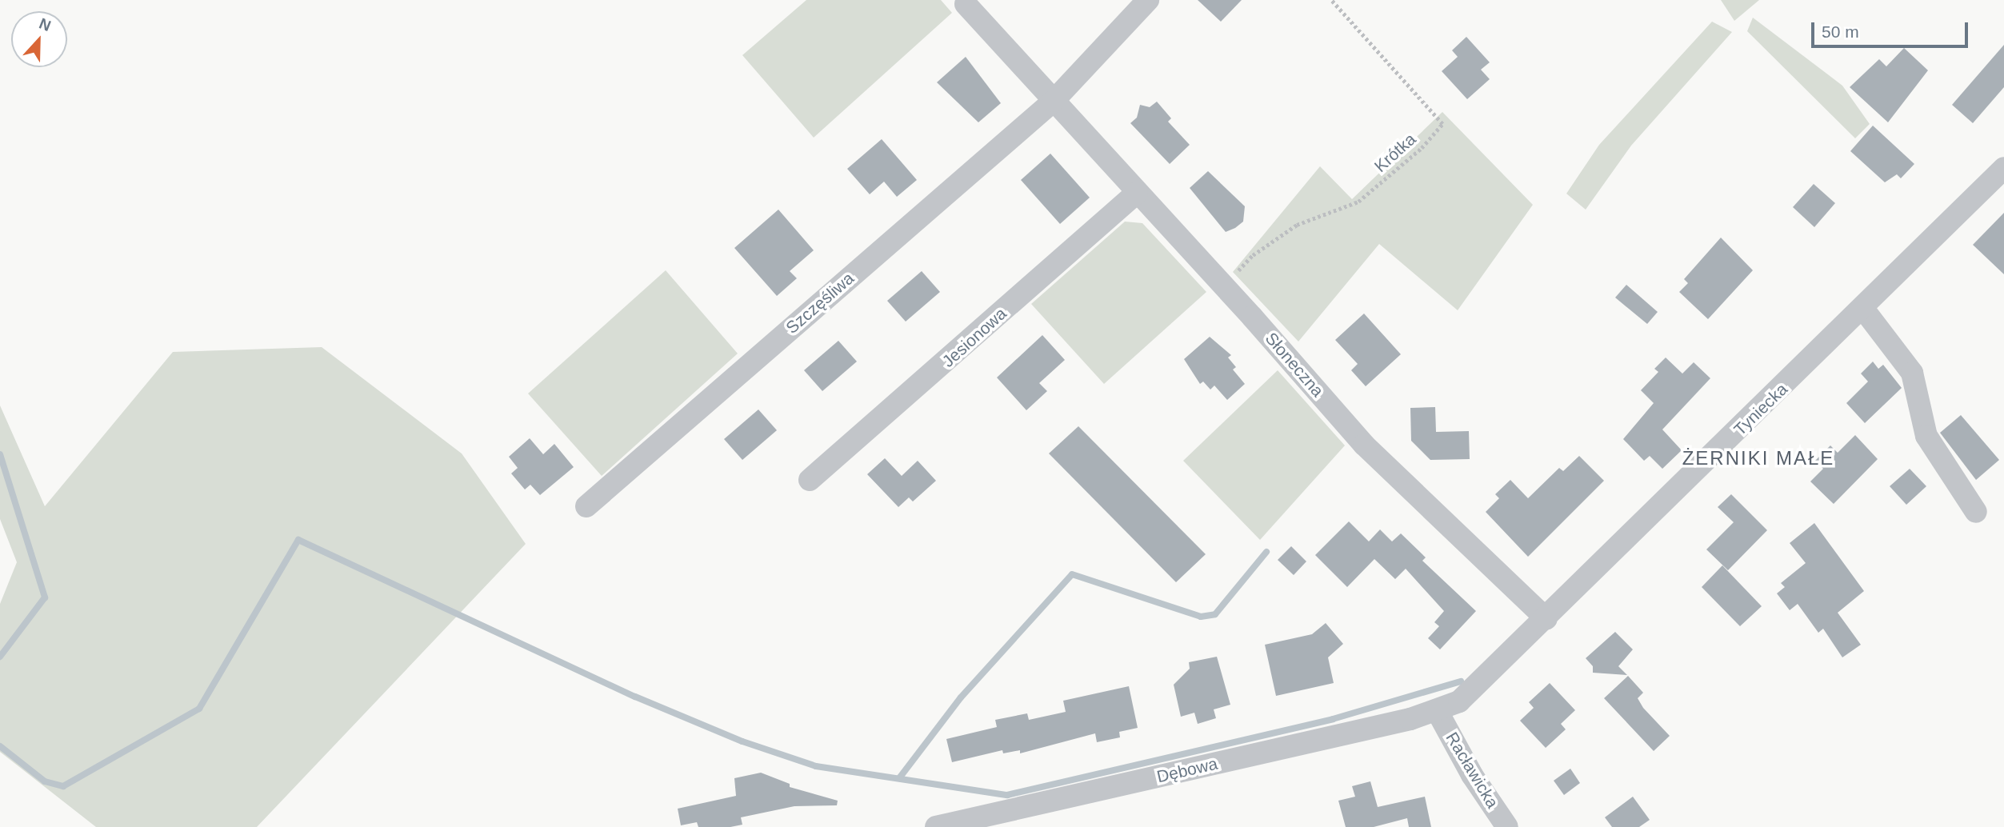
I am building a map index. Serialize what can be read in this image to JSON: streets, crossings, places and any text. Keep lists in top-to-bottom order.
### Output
{
  "streets": {
    "street": [
      "Szczęśliwa",
      "Jesionowa",
      "Słoneczna",
      "Tyniecka",
      "Dębowa",
      "Racławicka"
    ],
    "path": ["Krótka"]
  },
  "crossings": [
    ["Krótka", "Słoneczna"],
    ["Szczęśliwa", "Słoneczna"],
    ["Jesionowa", "Słoneczna"],
    ["Słoneczna", "Tyniecka"],
    ["Tyniecka", "Dębowa"],
    ["Tyniecka", "Racławicka"],
    ["Dębowa", "Racławicka"]
  ],
  "districts": ["ŻERNIKI MAŁE"],
  "scale_bar": "50 m",
  "north": "top"
}
